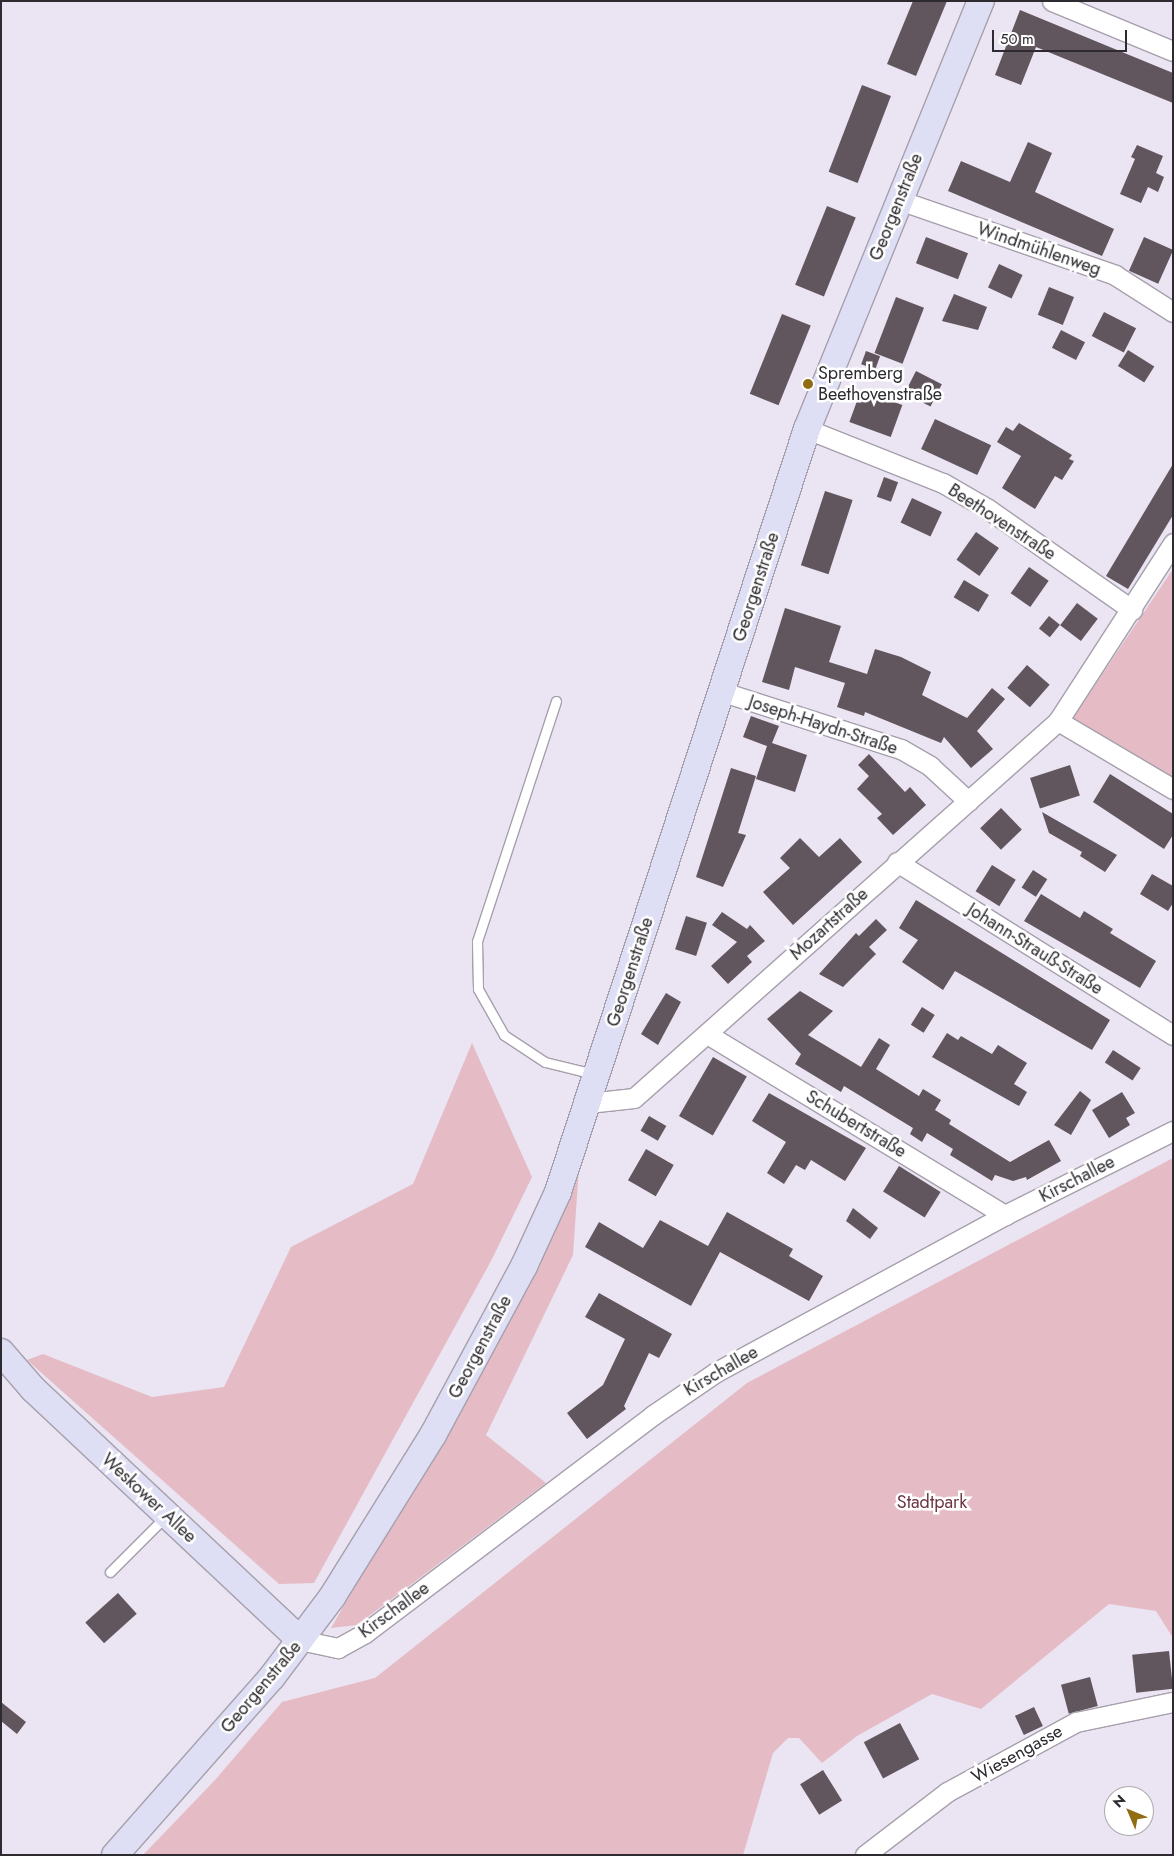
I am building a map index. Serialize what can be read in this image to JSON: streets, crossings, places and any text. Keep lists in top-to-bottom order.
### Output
{
  "streets": {
    "main road": ["Georgenstraße", "Weskower Allee"],
    "street": [
      "Windmühlenweg",
      "Beethovenstraße",
      "Joseph-Haydn-Straße",
      "Mozartstraße",
      "Johann-Strauß-Straße",
      "Schubertstraße",
      "Kirschallee",
      "Wiesengasse"
    ]
  },
  "crossings": [
    ["Georgenstraße", "Windmühlenweg"],
    ["Georgenstraße", "Beethovenstraße"],
    ["Georgenstraße", "Joseph-Haydn-Straße"],
    ["Georgenstraße", "Mozartstraße"],
    ["Georgenstraße", "Kirschallee"],
    ["Georgenstraße", "Weskower Allee"],
    ["Beethovenstraße", "Mozartstraße"],
    ["Joseph-Haydn-Straße", "Mozartstraße"],
    ["Mozartstraße", "Johann-Strauß-Straße"],
    ["Mozartstraße", "Schubertstraße"],
    ["Schubertstraße", "Kirschallee"],
    ["Kirschallee", "Weskower Allee"]
  ],
  "parks": ["Stadtpark"],
  "places": ["Spremberg Beethovenstraße"],
  "scale_bar": "50 m",
  "north": "top left"
}
